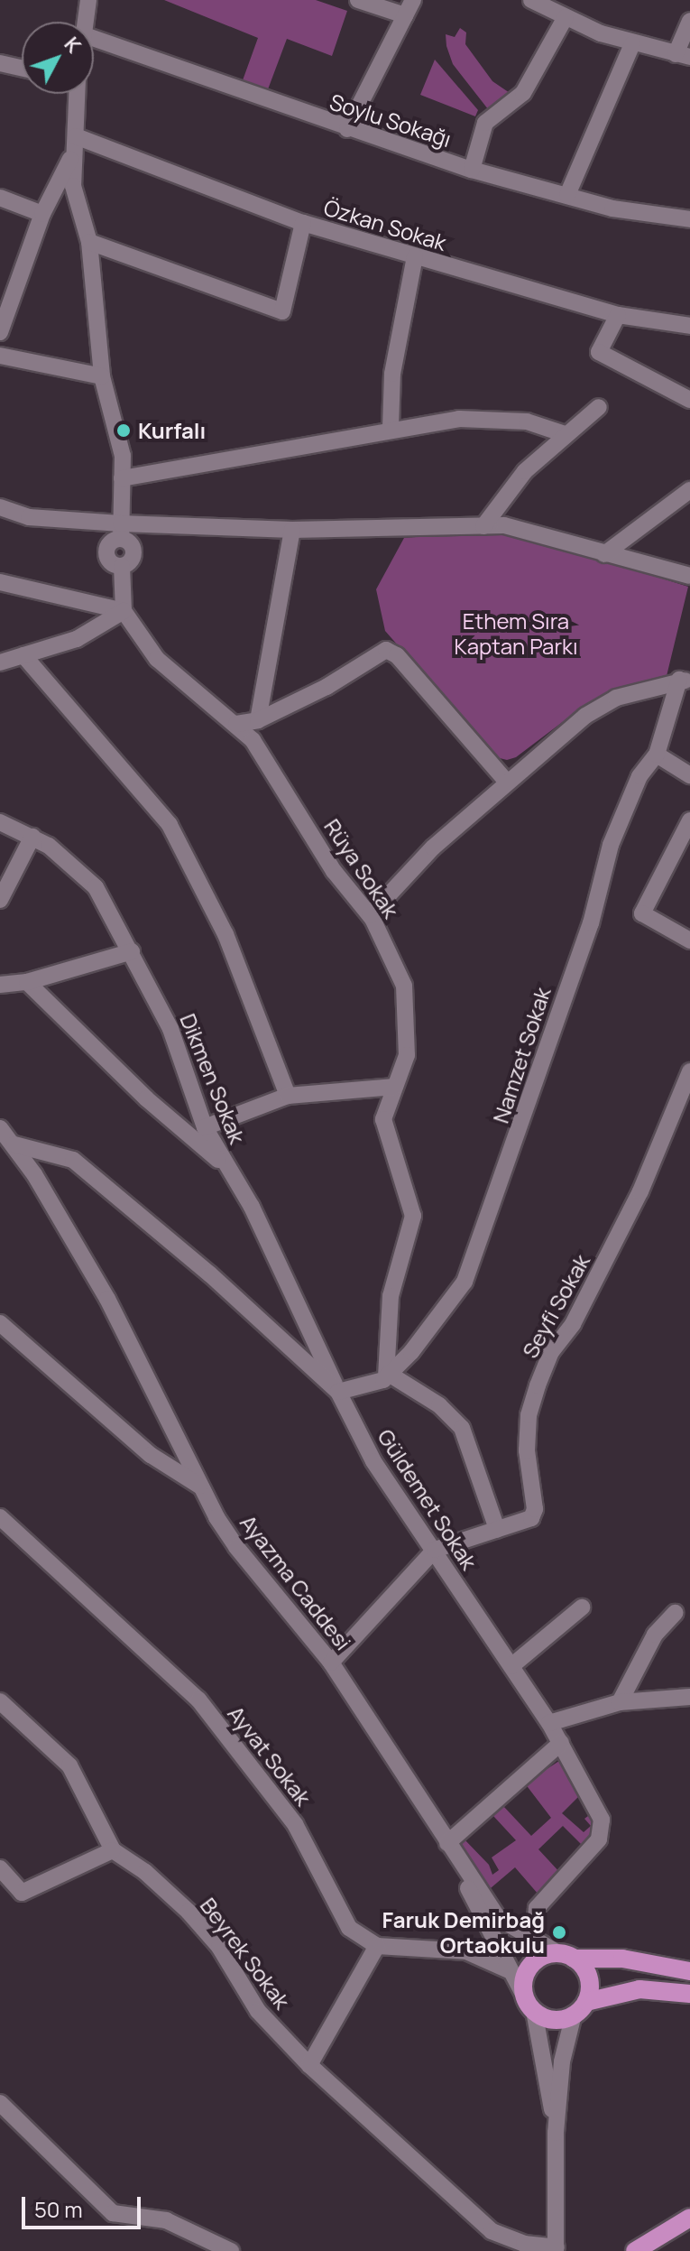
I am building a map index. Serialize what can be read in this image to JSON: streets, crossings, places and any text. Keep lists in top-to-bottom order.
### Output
{
  "streets": {
    "street": [
      "Soylu Sokağı",
      "Özkan Sokak",
      "Rüya Sokak",
      "Namzet Sokak",
      "Dikmen Sokak",
      "Seyfi Sokak",
      "Güldemet Sokak",
      "Ayazma Caddesi",
      "Ayvat Sokak",
      "Beyrek Sokak"
    ]
  },
  "crossings": [
    ["Rüya Sokak", "Namzet Sokak"],
    ["Namzet Sokak", "Dikmen Sokak"],
    ["Namzet Sokak", "Güldemet Sokak"],
    ["Dikmen Sokak", "Güldemet Sokak"],
    ["Seyfi Sokak", "Güldemet Sokak"],
    ["Güldemet Sokak", "Ayazma Caddesi"]
  ],
  "parks": ["Ethem Sıra Kaptan Parkı"],
  "places": ["Kurfalı", "Faruk Demirbağ Ortaokulu"],
  "scale_bar": "50 m",
  "north": "top right"
}
